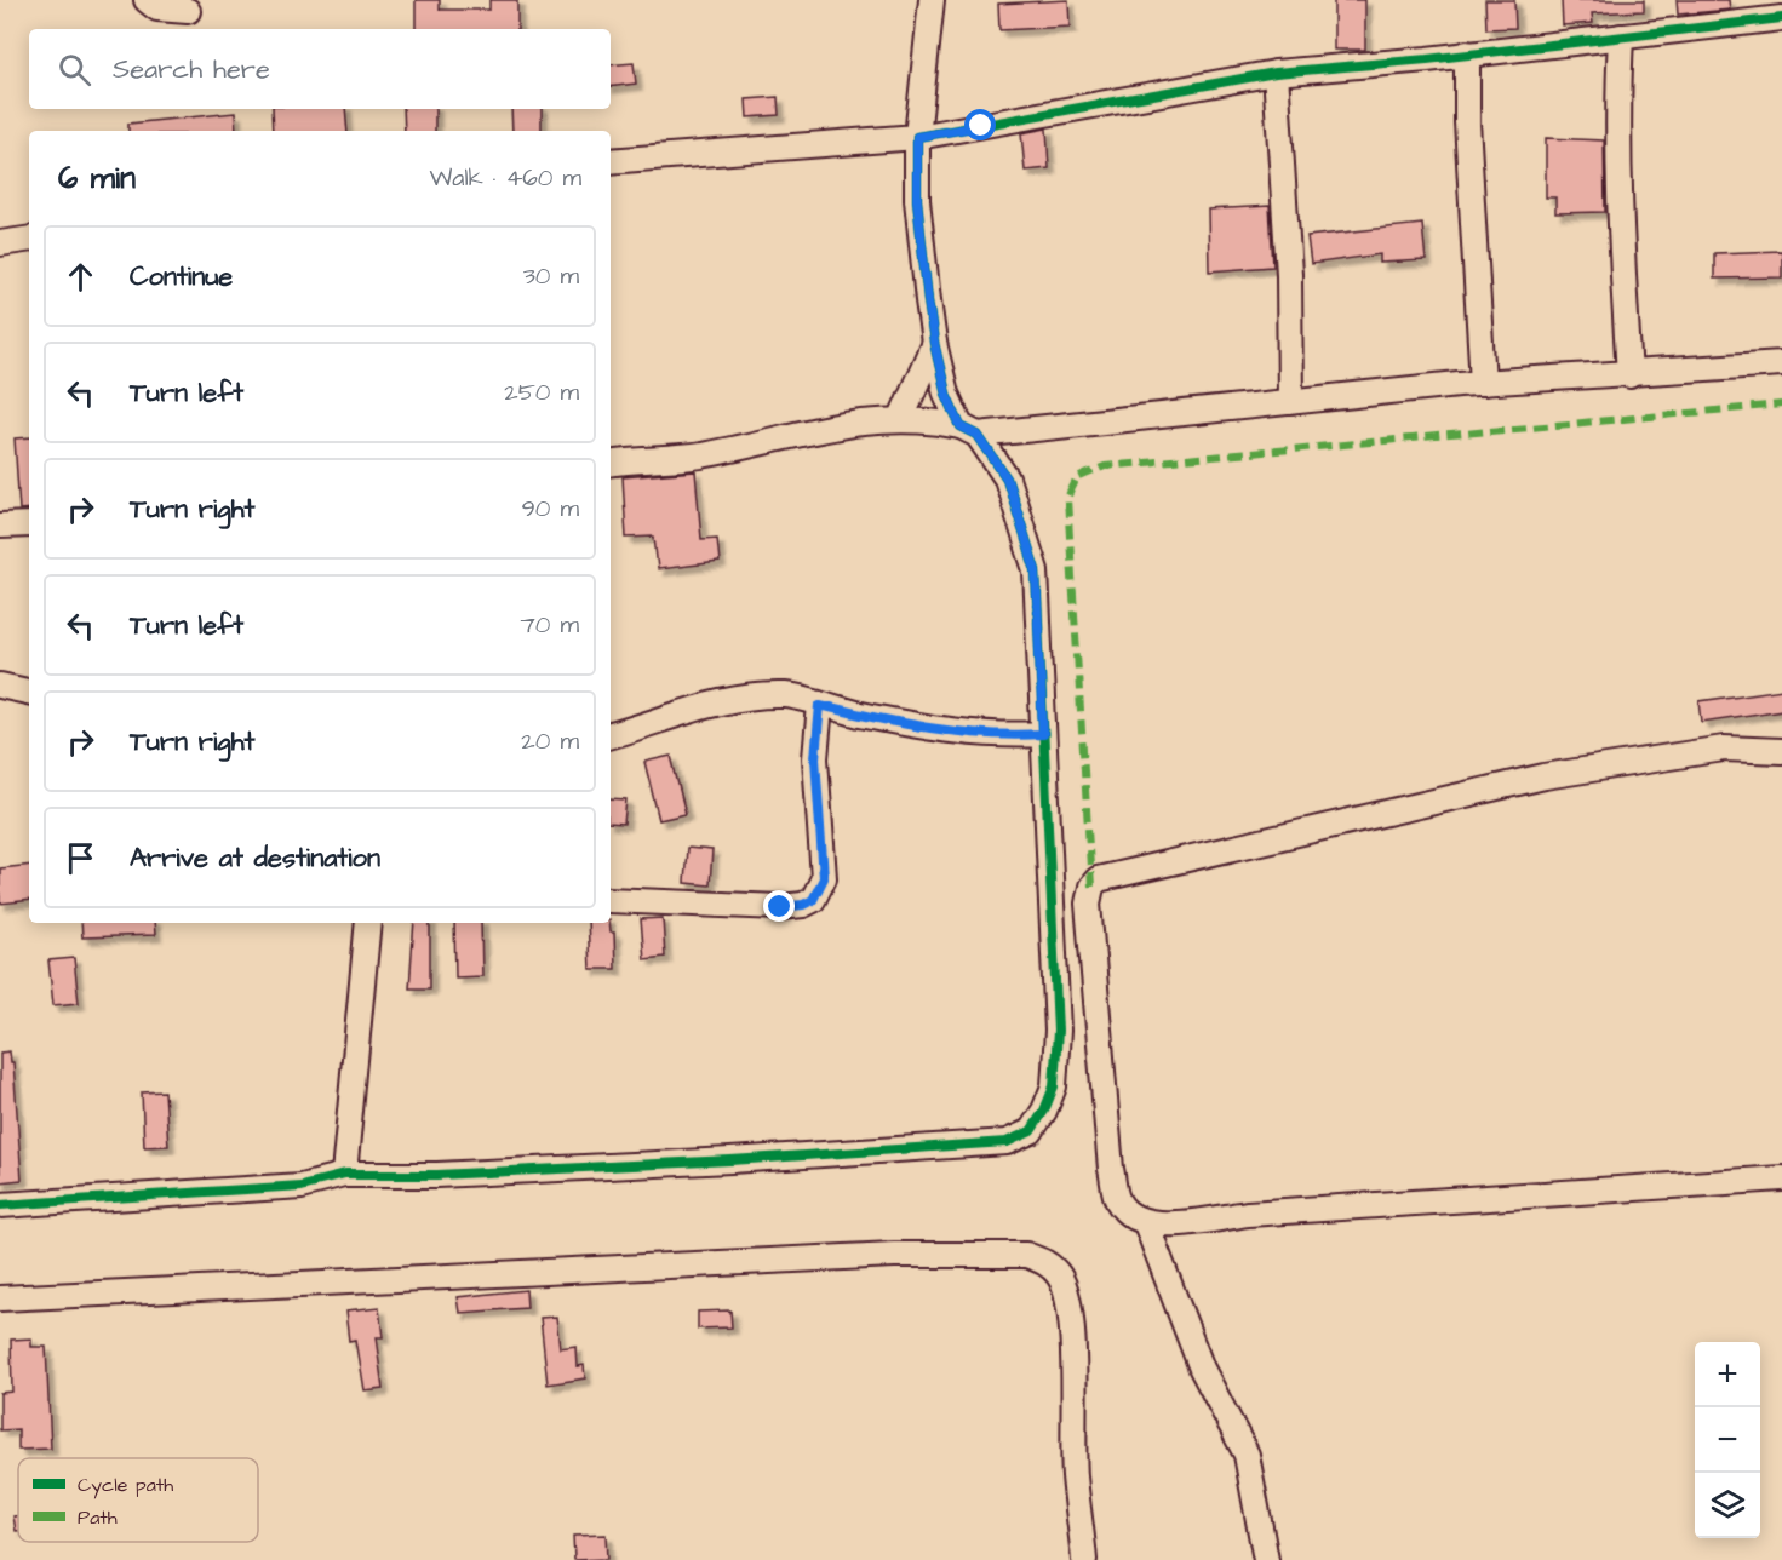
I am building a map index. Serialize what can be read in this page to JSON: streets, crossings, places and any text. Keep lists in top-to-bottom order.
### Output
{
  "legend": ["Cycle path", "Path"],
  "page": {
    "search": "Search here",
    "heading": ["6 min", "Walk · 460 m"],
    "list": [
      ["Continue", "30 m"],
      ["Turn left", "250 m"],
      ["Turn right", "90 m"],
      ["Turn left", "70 m"],
      ["Turn right", "20 m"],
      "Arrive at destination"
    ],
    "map_buttons": ["+", "−"]
  }
}
